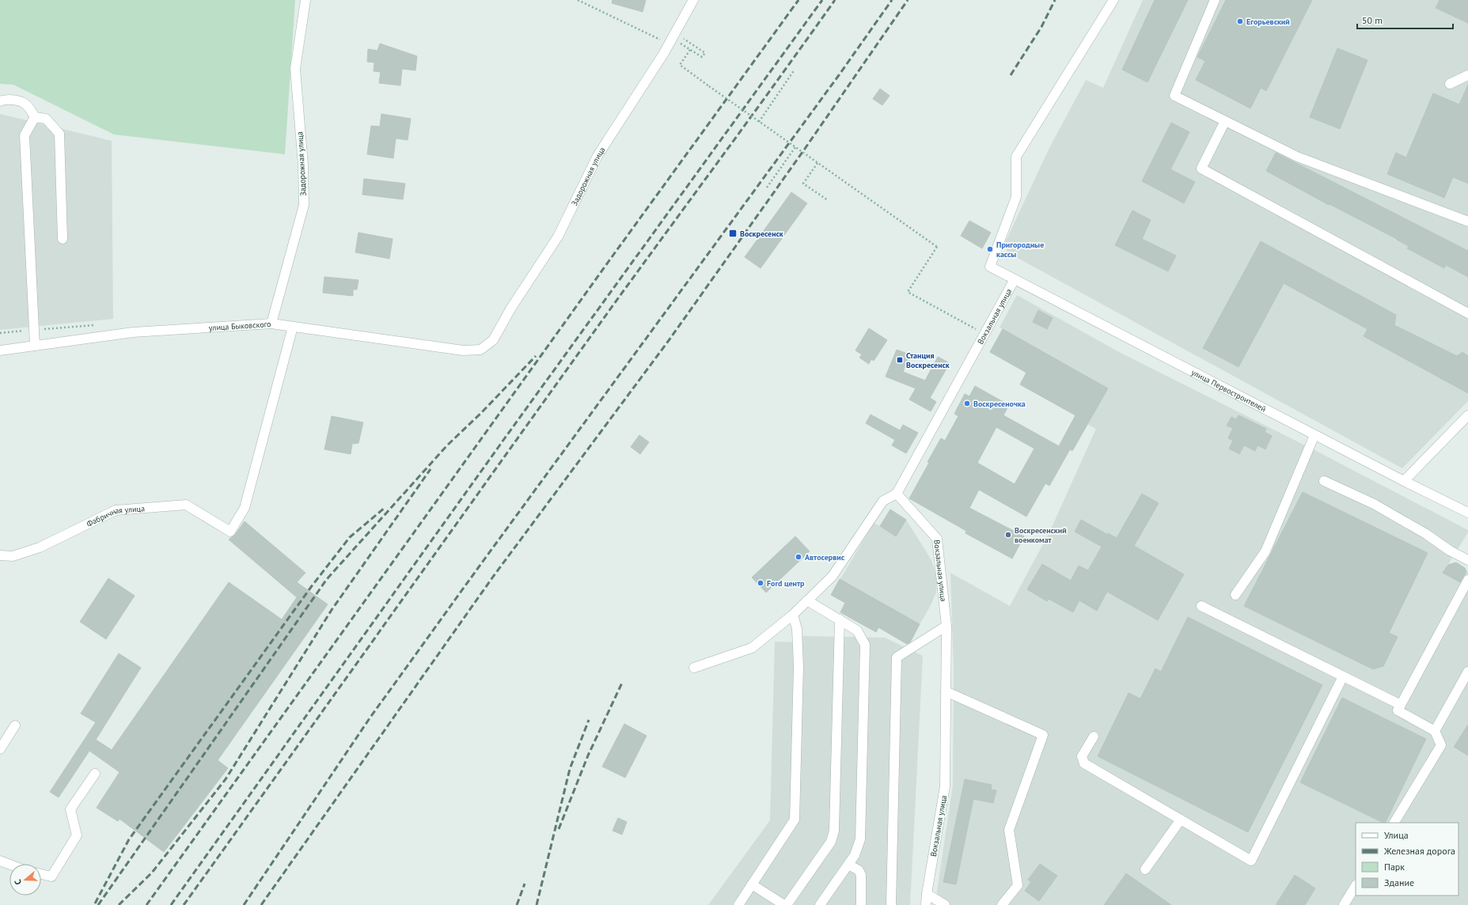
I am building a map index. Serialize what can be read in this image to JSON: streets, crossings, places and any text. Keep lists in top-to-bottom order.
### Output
{
  "streets": {
    "street": [
      "Задорожная улица",
      "Вокзальная улица",
      "улица Быковского",
      "улица Первостроителей",
      "Фабричная улица"
    ]
  },
  "crossings": [
    ["Задорожная улица", "улица Быковского"],
    ["Вокзальная улица", "улица Первостроителей"],
    ["улица Быковского", "Фабричная улица"]
  ],
  "places": {
    "other": [
      "Егорьевский",
      "Пригородные кассы",
      "Воскресеночка",
      "Воскресенский военкомат",
      "Автосервис",
      "Ford центр"
    ],
    "transit": ["Воскресенск", "Станция Воскресенск"]
  },
  "legend": [
    "Улица",
    "Железная дорога",
    "Парк",
    "Здание"
  ],
  "scale_bar": "50 m",
  "north": "left"
}
